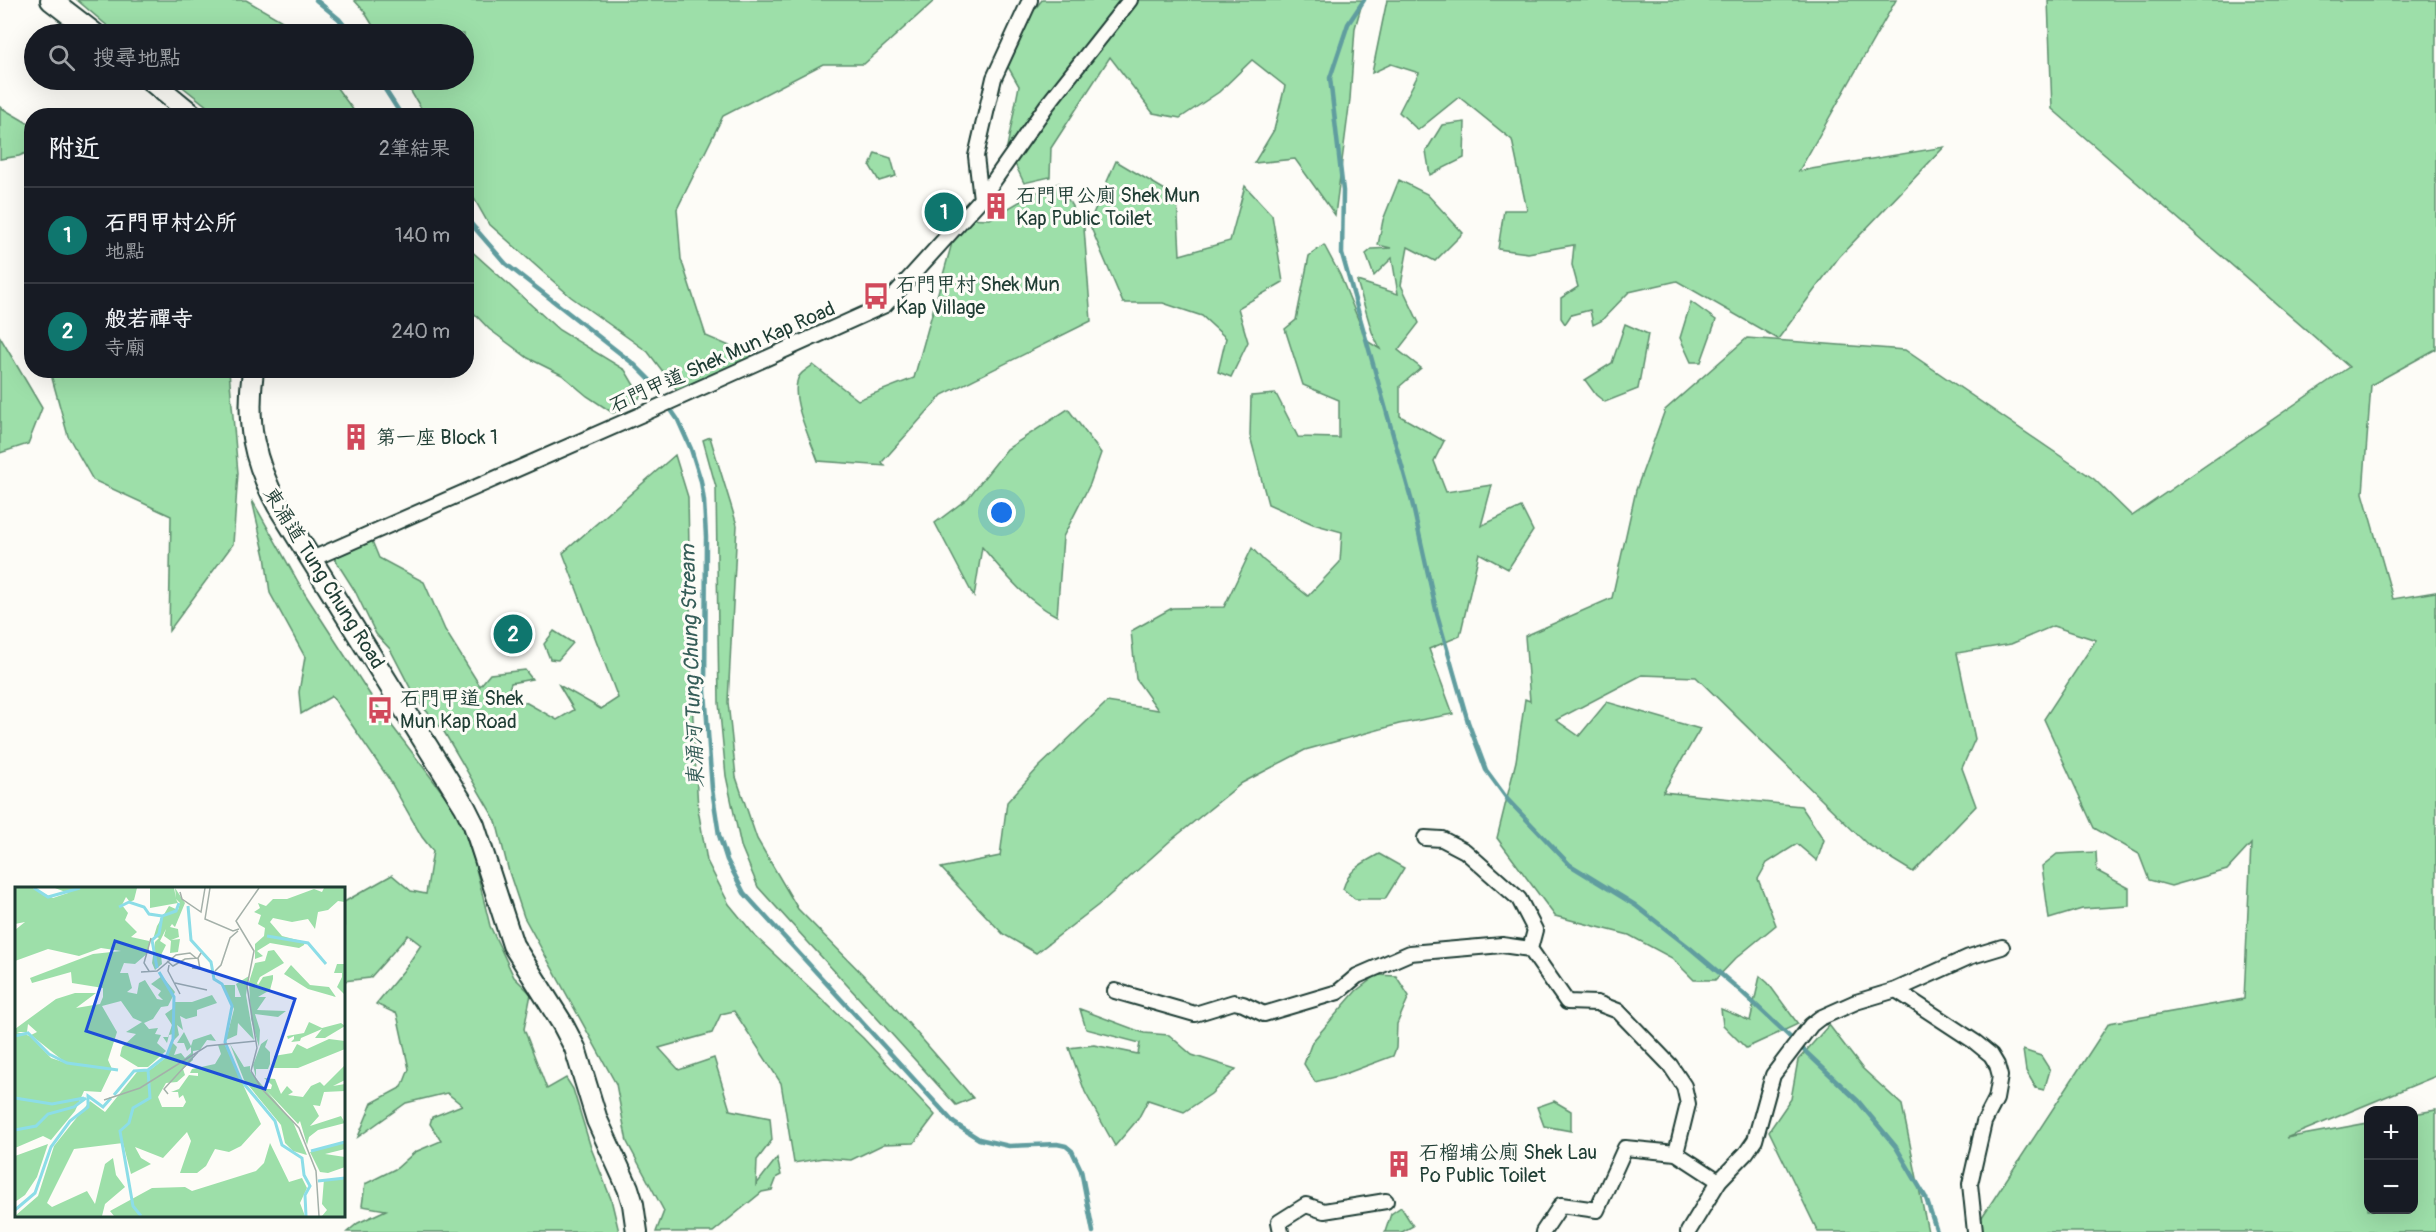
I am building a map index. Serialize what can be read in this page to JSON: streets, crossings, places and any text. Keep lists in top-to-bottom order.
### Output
{
  "streets": {
    "main road": ["東涌道 Tung Chung Road"],
    "street": ["石門甲道 Shek Mun Kap Road"]
  },
  "crossings": [
    ["石門甲道 Shek Mun Kap Road", "東涌道 Tung Chung Road"]
  ],
  "water": ["東涌河 Tung Chung Stream"],
  "places": {
    "building": ["石門甲公廁 Shek Mun Kap Public Toilet", "第一座 Block 1", "石榴埔公廁 Shek Lau Po Public Toilet"],
    "bus stop": ["石門甲村 Shek Mun Kap Village", "石門甲道 Shek Mun Kap Road"]
  },
  "page": {
    "search": "搜尋地點",
    "heading": ["附近", "2筆結果"],
    "list": [
      {
        "mark": "1",
        "name": "石門甲村公所",
        "note": "地點",
        "value": "140 m"
      },
      {
        "mark": "2",
        "name": "般若禪寺",
        "note": "寺廟",
        "value": "240 m"
      }
    ],
    "pins": ["1", "2"],
    "map_buttons": ["+", "−"]
  }
}
